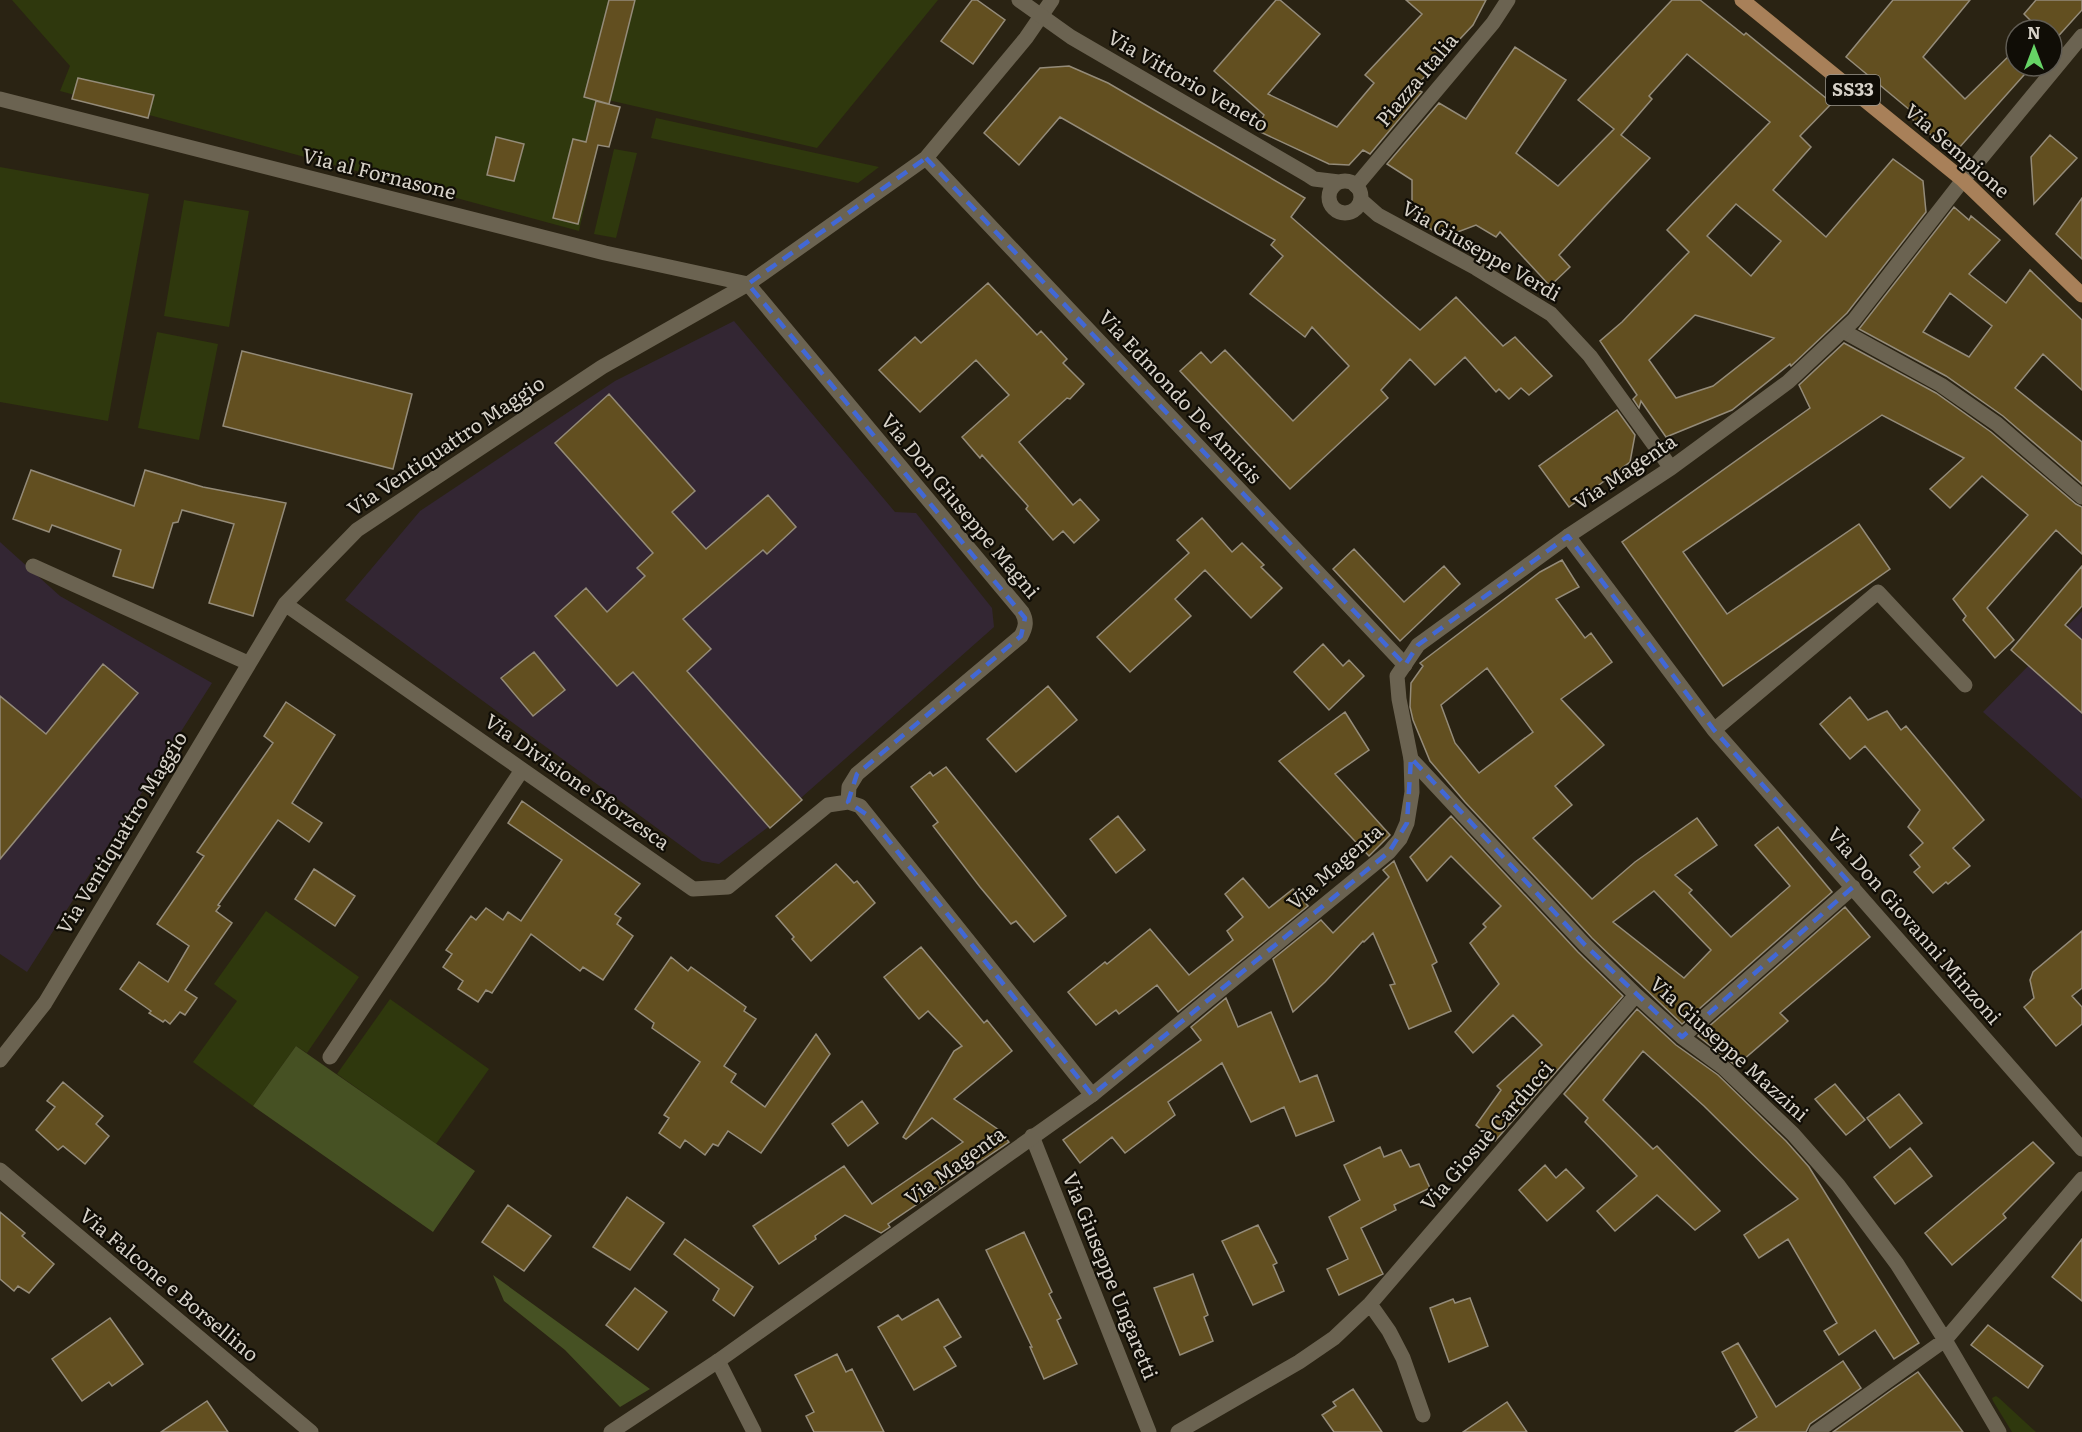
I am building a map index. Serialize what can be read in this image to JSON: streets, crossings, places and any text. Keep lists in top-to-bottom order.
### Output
{
  "streets": {
    "main road": ["SS33", "Via Sempione"],
    "street": [
      "Piazza Italia",
      "Via Vittorio Veneto",
      "Via al Fornasone",
      "Via Giuseppe Verdi",
      "Via Edmondo De Amicis",
      "Via Ventiquattro Maggio",
      "Via Magenta",
      "Via Don Giuseppe Magni",
      "Via Divisione Sforzesca",
      "Via Don Giovanni Minzoni",
      "Via Giuseppe Mazzini",
      "Via Giosuè Carducci",
      "Via Giuseppe Ungaretti",
      "Via Falcone e Borsellino"
    ]
  },
  "crossings": [
    ["Piazza Italia", "Via Vittorio Veneto"],
    ["Piazza Italia", "Via Giuseppe Verdi"],
    ["Via Vittorio Veneto", "Via Giuseppe Verdi"],
    ["Via Vittorio Veneto", "Via Ventiquattro Maggio"],
    ["Via Sempione", "Via Magenta"],
    ["Via al Fornasone", "Via Ventiquattro Maggio"],
    ["Via al Fornasone", "Via Don Giuseppe Magni"],
    ["Via Giuseppe Verdi", "Via Magenta"],
    ["Via Edmondo De Amicis", "Via Ventiquattro Maggio"],
    ["Via Edmondo De Amicis", "Via Magenta"],
    ["Via Ventiquattro Maggio", "Via Don Giuseppe Magni"],
    ["Via Ventiquattro Maggio", "Via Divisione Sforzesca"],
    ["Via Magenta", "Via Don Giovanni Minzoni"],
    ["Via Magenta", "Via Giuseppe Mazzini"],
    ["Via Magenta", "Via Giuseppe Ungaretti"],
    ["Via Don Giuseppe Magni", "Via Divisione Sforzesca"],
    ["Via Giuseppe Mazzini", "Via Giosuè Carducci"]
  ],
  "north": "top"
}
